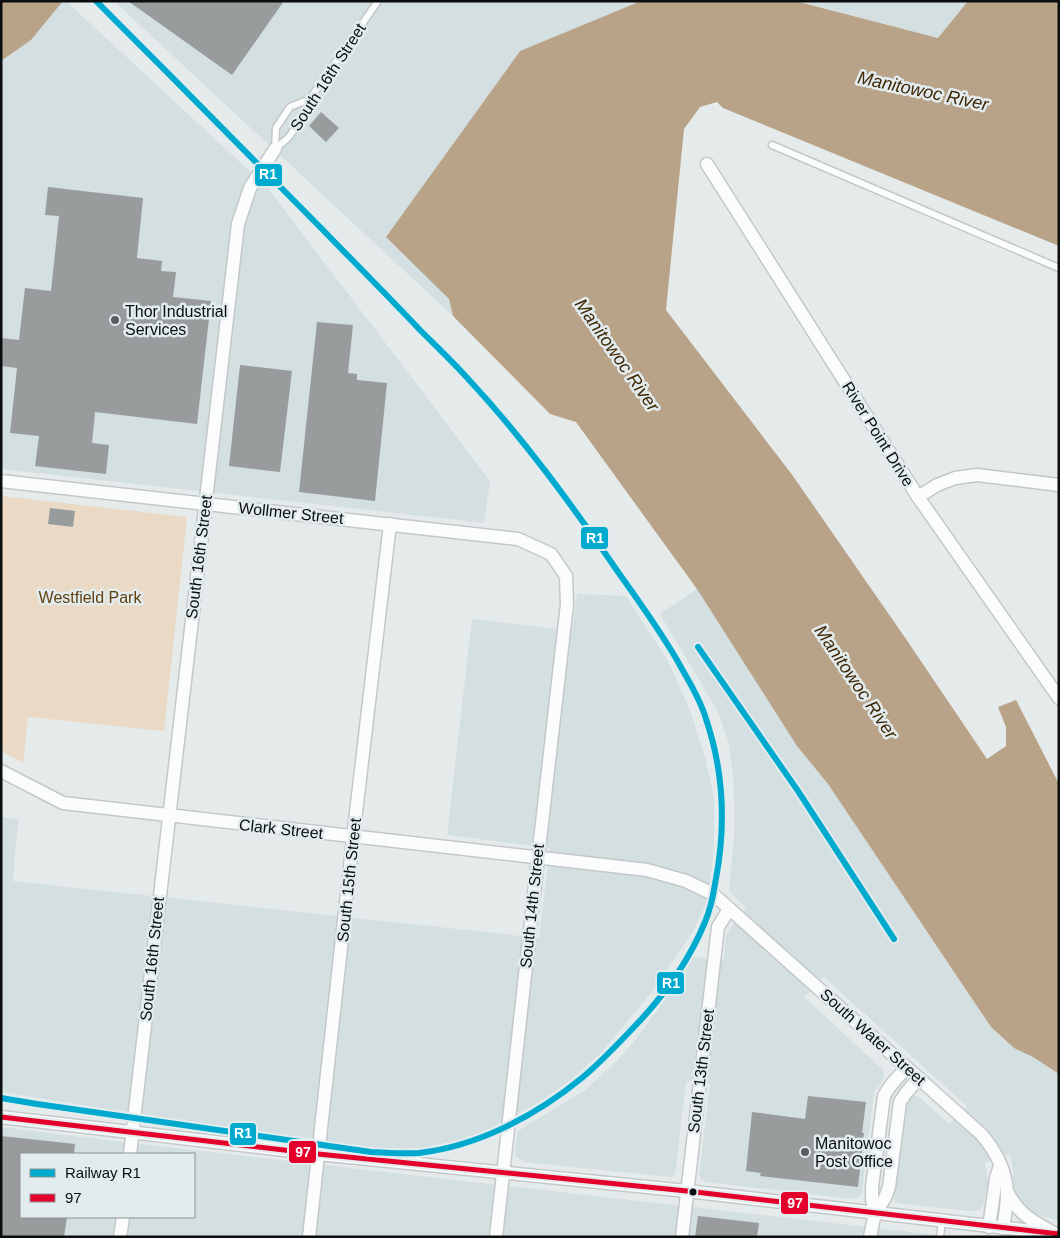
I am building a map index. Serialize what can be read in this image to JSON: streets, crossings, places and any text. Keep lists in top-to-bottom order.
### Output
{
  "streets": {
    "street": [
      "South 16th Street",
      "River Point Drive",
      "Wollmer Street",
      "Clark Street",
      "South 15th Street",
      "South 14th Street",
      "South Water Street",
      "South 13th Street"
    ]
  },
  "crossings": [
    ["South 16th Street", "Wollmer Street"],
    ["South 16th Street", "Clark Street"],
    ["Wollmer Street", "South 15th Street"],
    ["Wollmer Street", "South 14th Street"],
    ["Clark Street", "South 15th Street"],
    ["Clark Street", "South 14th Street"],
    ["Clark Street", "South Water Street"],
    ["South Water Street", "South 13th Street"]
  ],
  "water": ["Manitowoc River"],
  "parks": ["Westfield Park"],
  "places": ["Thor Industrial Services", "Manitowoc Post Office"],
  "lines": ["rail line R1", "transit line 97"],
  "legend": ["Railway R1", "97"]
}
